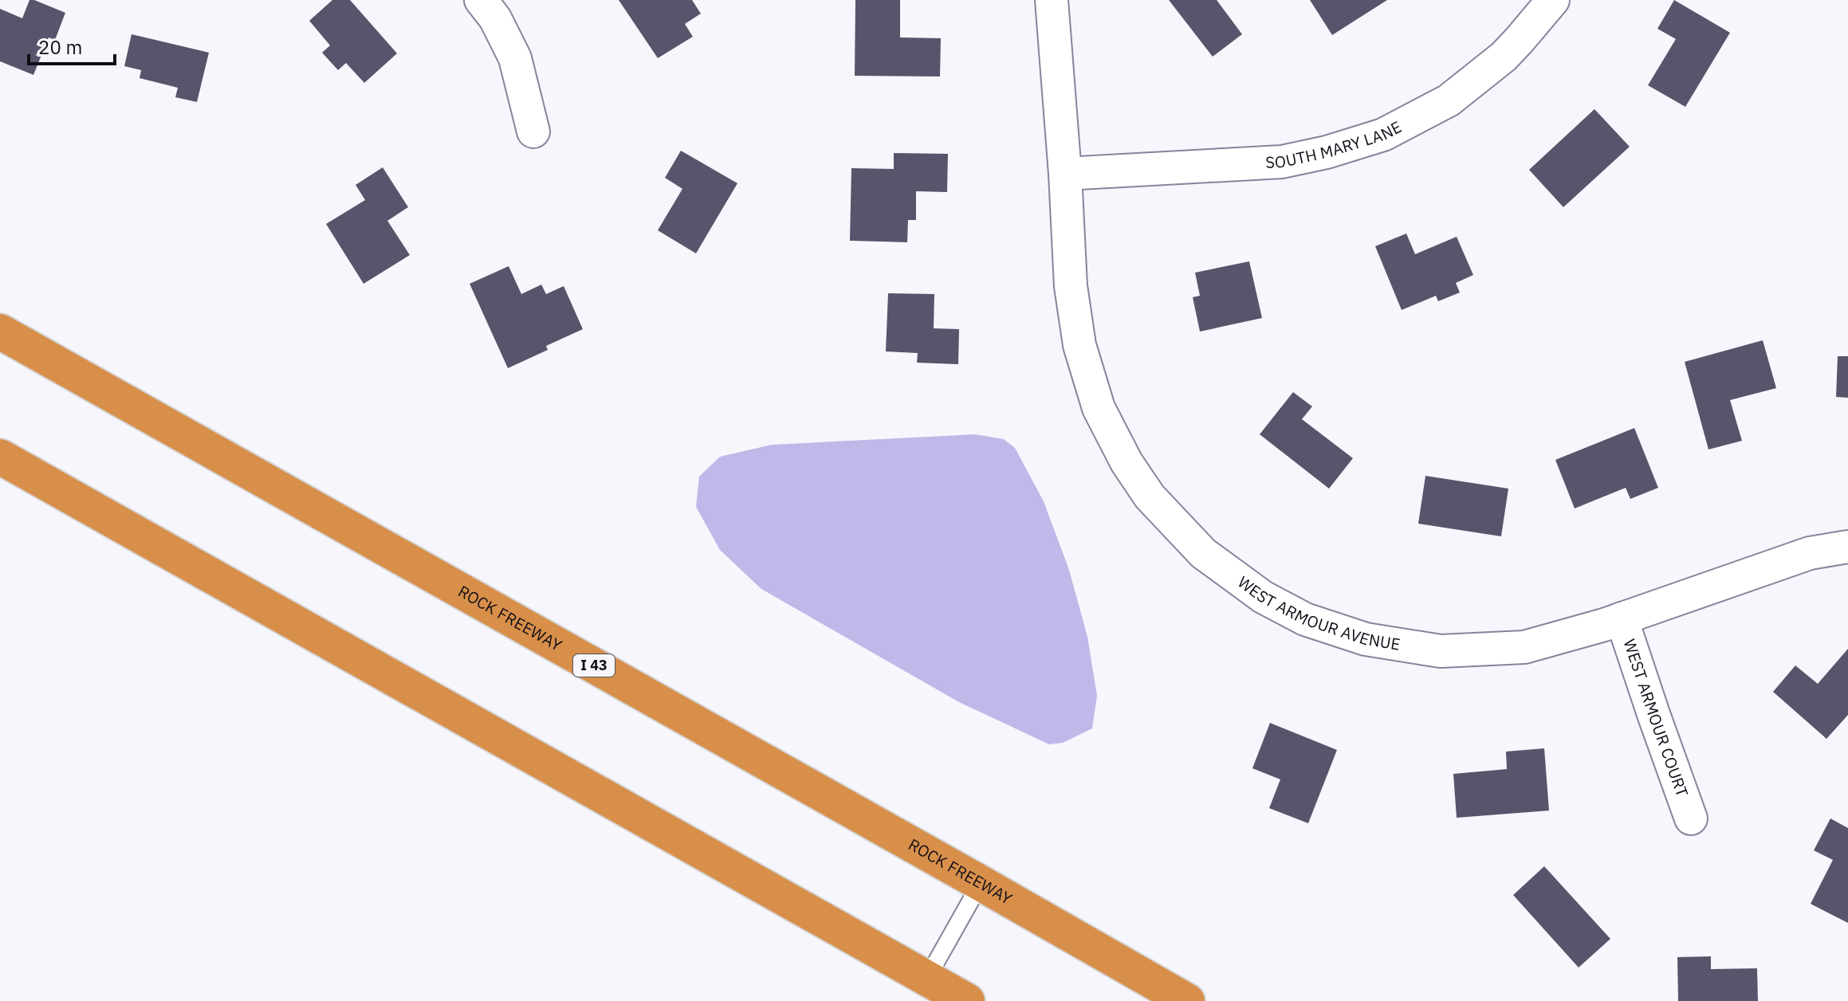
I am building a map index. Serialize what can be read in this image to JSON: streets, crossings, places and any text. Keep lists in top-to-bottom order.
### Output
{
  "streets": {
    "highway": ["ROCK FREEWAY", "I 43"],
    "street": ["SOUTH MARY LANE", "WEST ARMOUR AVENUE", "WEST ARMOUR COURT"]
  },
  "crossings": [
    ["SOUTH MARY LANE", "WEST ARMOUR AVENUE"],
    ["WEST ARMOUR AVENUE", "WEST ARMOUR COURT"]
  ],
  "scale_bar": "20 m"
}
